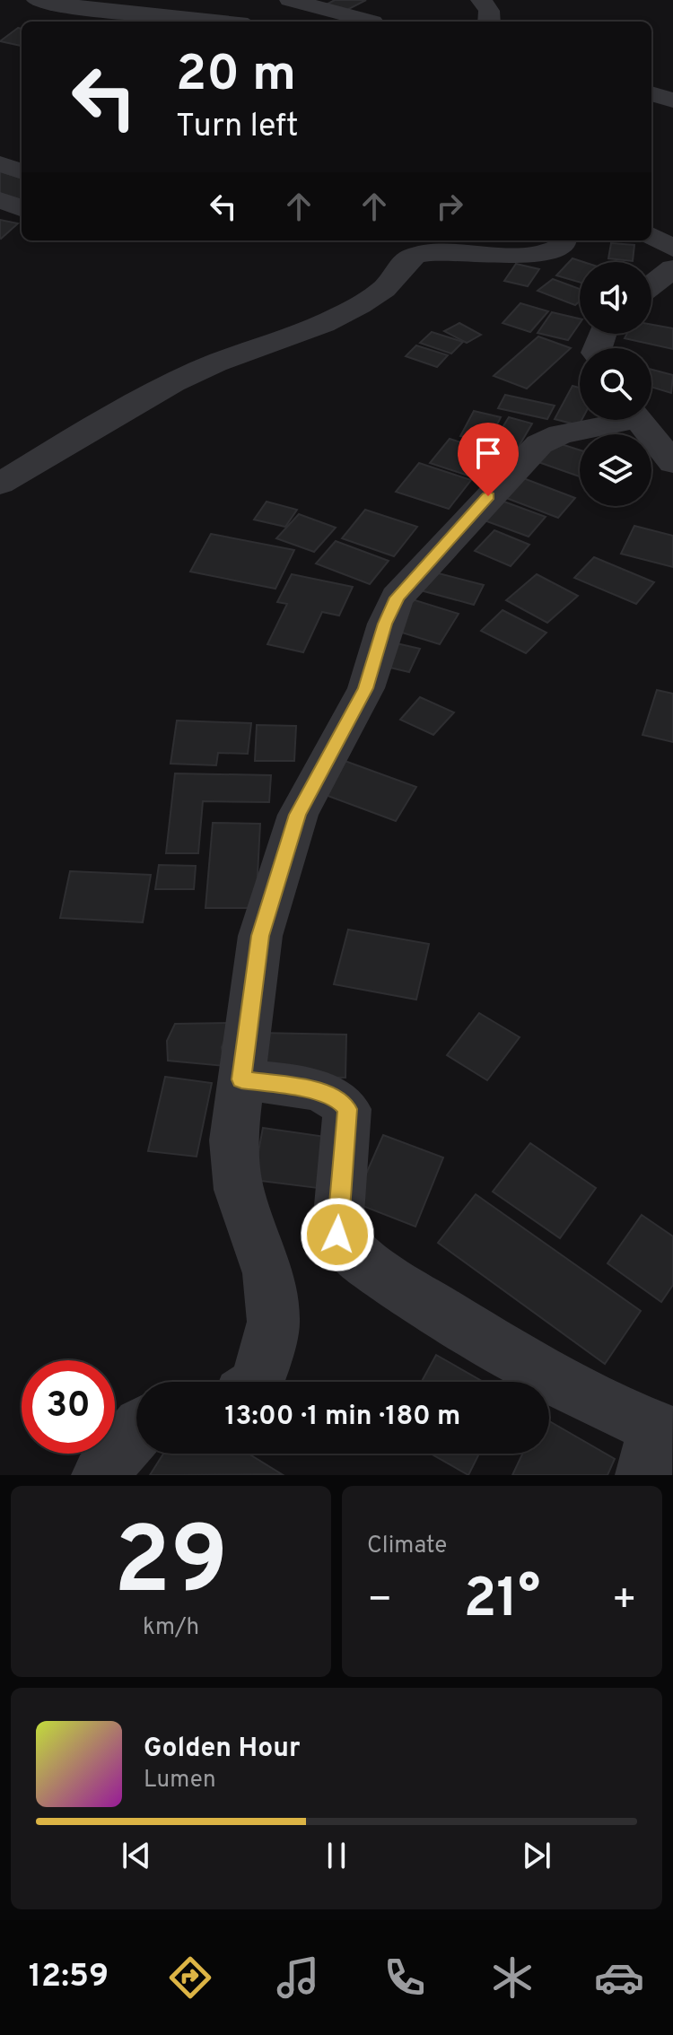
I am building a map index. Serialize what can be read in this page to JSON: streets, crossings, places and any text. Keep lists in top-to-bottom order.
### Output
{
  "page": {
    "turn": ["20 m", "Turn left"],
    "limit": "30",
    "trip": "13:00 · 1 min · 180 m",
    "tile": [
      ["29", "km/h"],
      "Climate"
    ],
    "heat": ["−", "21°", "+"],
    "song": ["Golden Hour", "Lumen"],
    "tabs": "12:59"
  }
}
